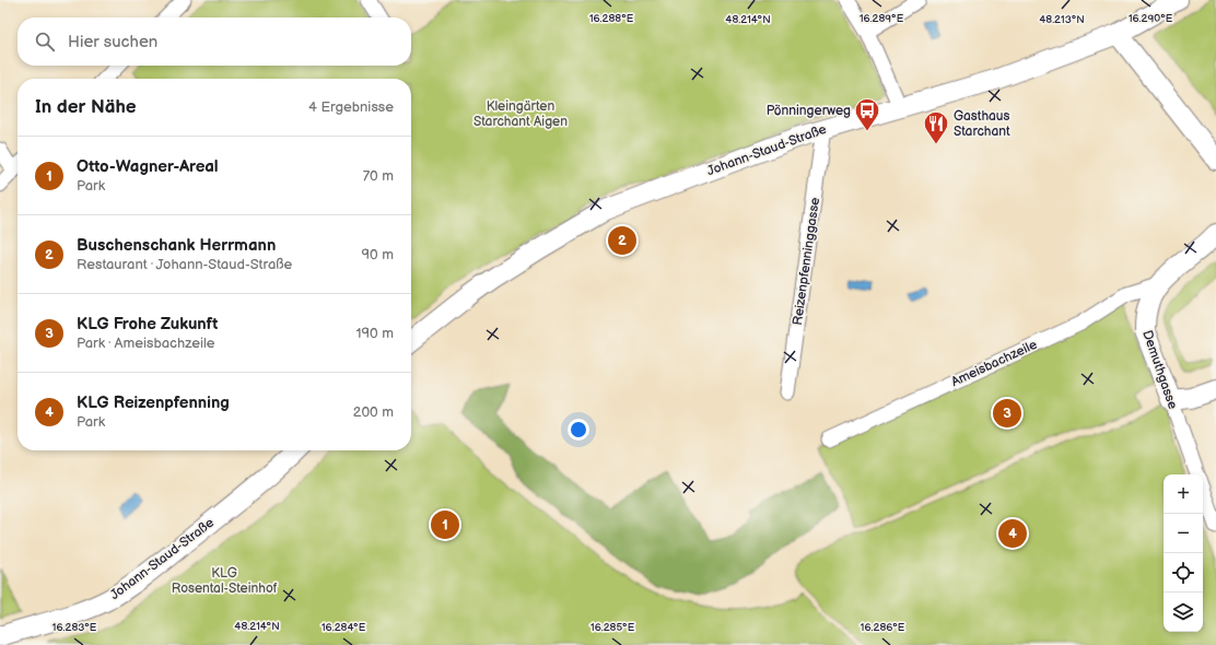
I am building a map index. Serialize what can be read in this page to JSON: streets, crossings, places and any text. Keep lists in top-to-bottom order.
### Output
{
  "streets": {
    "street": [
      "Johann-Staud-Straße",
      "Reizenpfenninggasse",
      "Ameisbachzeile",
      "Demuthgasse"
    ]
  },
  "crossings": [
    ["Johann-Staud-Straße", "Reizenpfenninggasse"],
    ["Ameisbachzeile", "Demuthgasse"]
  ],
  "parks": ["Kleingärten Starchant Aigen", "KLG Rosental-Steinhof"],
  "places": {
    "bus stop": ["Pönningerweg"],
    "restaurant": ["Gasthaus Starchant"]
  },
  "page": {
    "search": "Hier suchen",
    "heading": ["In der Nähe", "4 Ergebnisse"],
    "list": [
      {
        "mark": "1",
        "name": "Otto-Wagner-Areal",
        "note": "Park",
        "value": "70 m"
      },
      {
        "mark": "2",
        "name": "Buschenschank Herrmann",
        "note": "Restaurant · Johann-Staud-Straße",
        "value": "90 m"
      },
      {
        "mark": "3",
        "name": "KLG Frohe Zukunft",
        "note": "Park · Ameisbachzeile",
        "value": "190 m"
      },
      {
        "mark": "4",
        "name": "KLG Reizenpfenning",
        "note": "Park",
        "value": "200 m"
      }
    ],
    "pins": [
      "2",
      "3",
      "1",
      "4"
    ],
    "map_buttons": ["+", "−"]
  },
  "coordinates": [
    "16.288°E",
    "16.289°E",
    "16.290°E",
    "48.214°N",
    "48.213°N",
    "16.283°E",
    "16.284°E",
    "16.285°E",
    "16.286°E"
  ]
}
